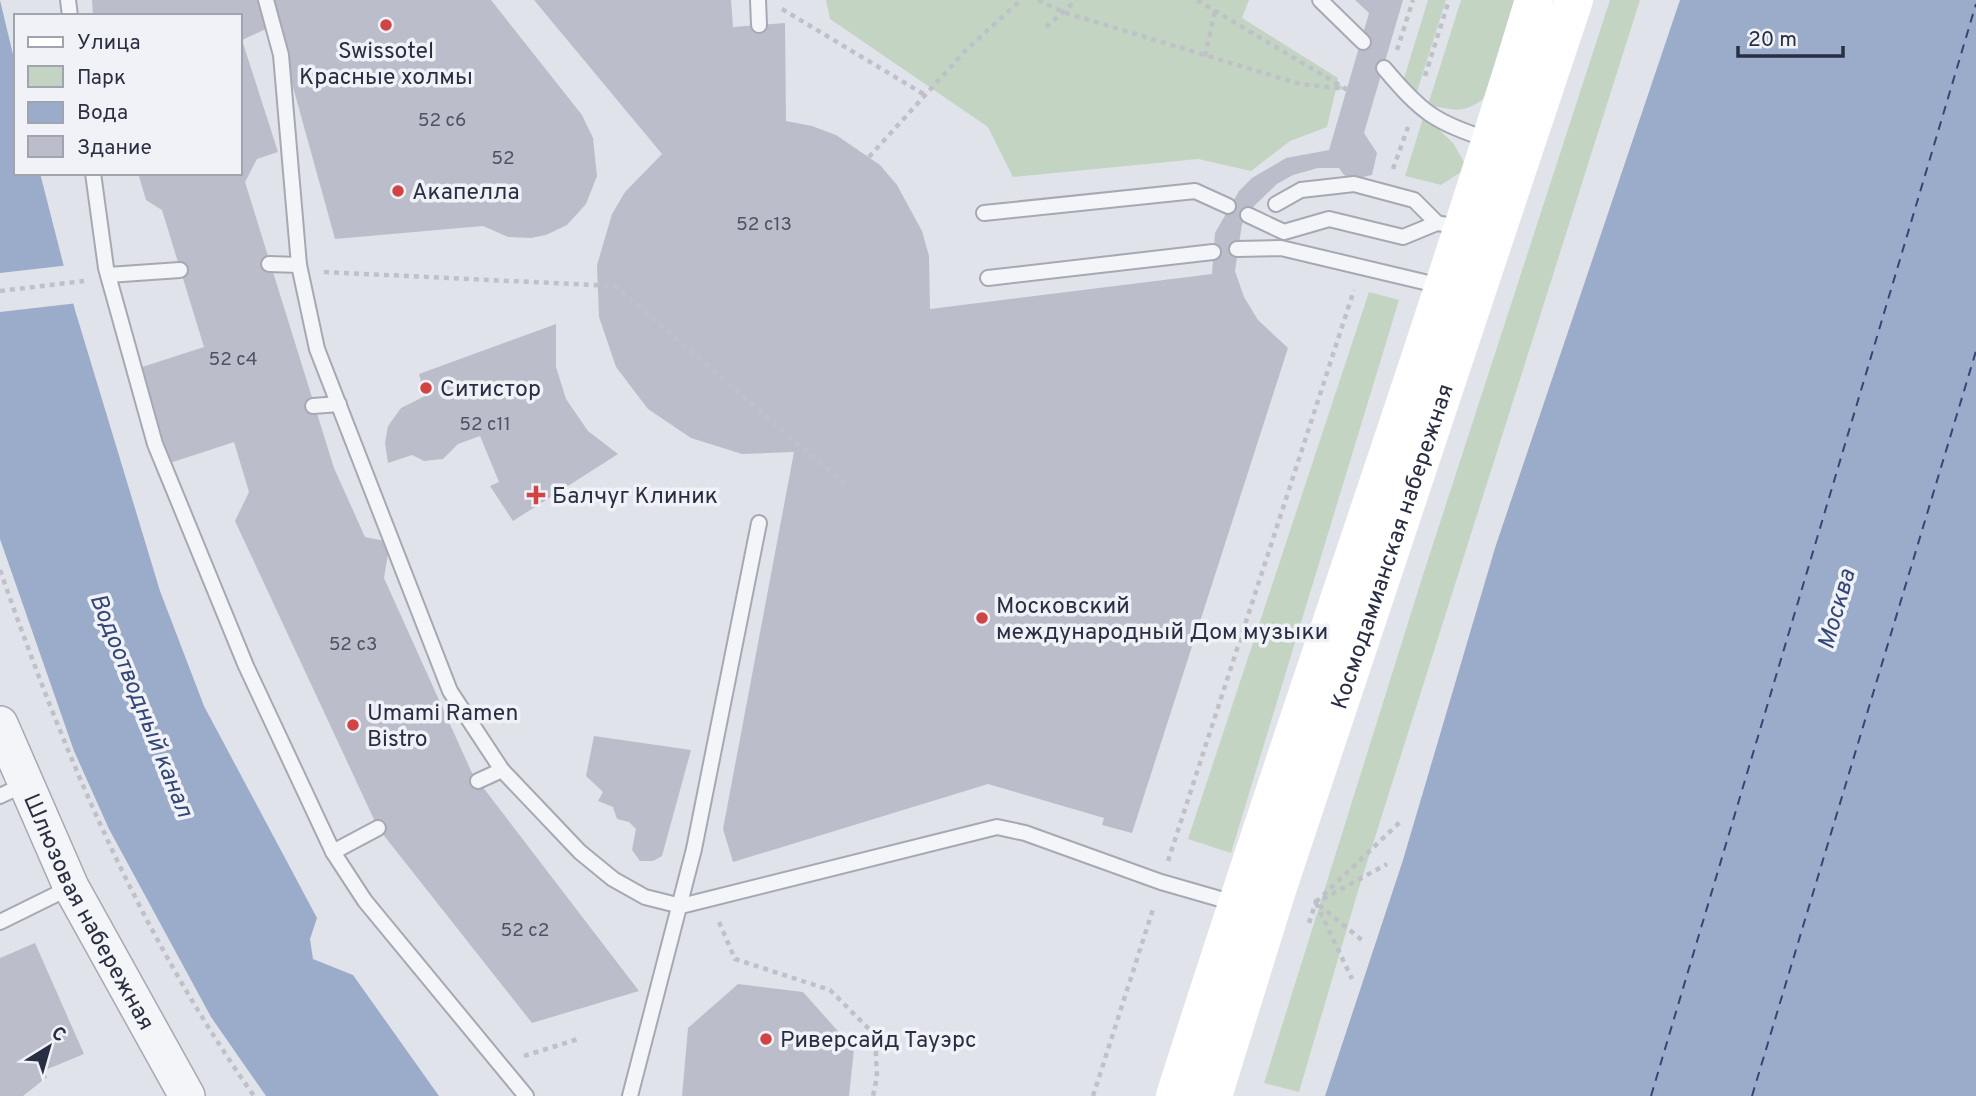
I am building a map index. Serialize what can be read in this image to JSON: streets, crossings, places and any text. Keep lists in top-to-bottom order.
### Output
{
  "streets": {
    "main road": ["Космодамианская набережная"],
    "street": ["Шлюзовая набережная"]
  },
  "water": ["Москва", "Водоотводный канал"],
  "places": {
    "other": [
      "Swissotel Красные холмы",
      "Акапелла",
      "Ситистор",
      "Московский международный Дом музыки",
      "Umami Ramen Bistro",
      "Риверсайд Тауэрс"
    ],
    "health": ["Балчуг Клиник"]
  },
  "house_numbers": [
    "52 с6",
    "52",
    "52 с13",
    "52 с4",
    "52 с11",
    "52 с3",
    "52 с2"
  ],
  "legend": [
    "Улица",
    "Парк",
    "Вода",
    "Здание"
  ],
  "scale_bar": "20 m",
  "north": "top right"
}
